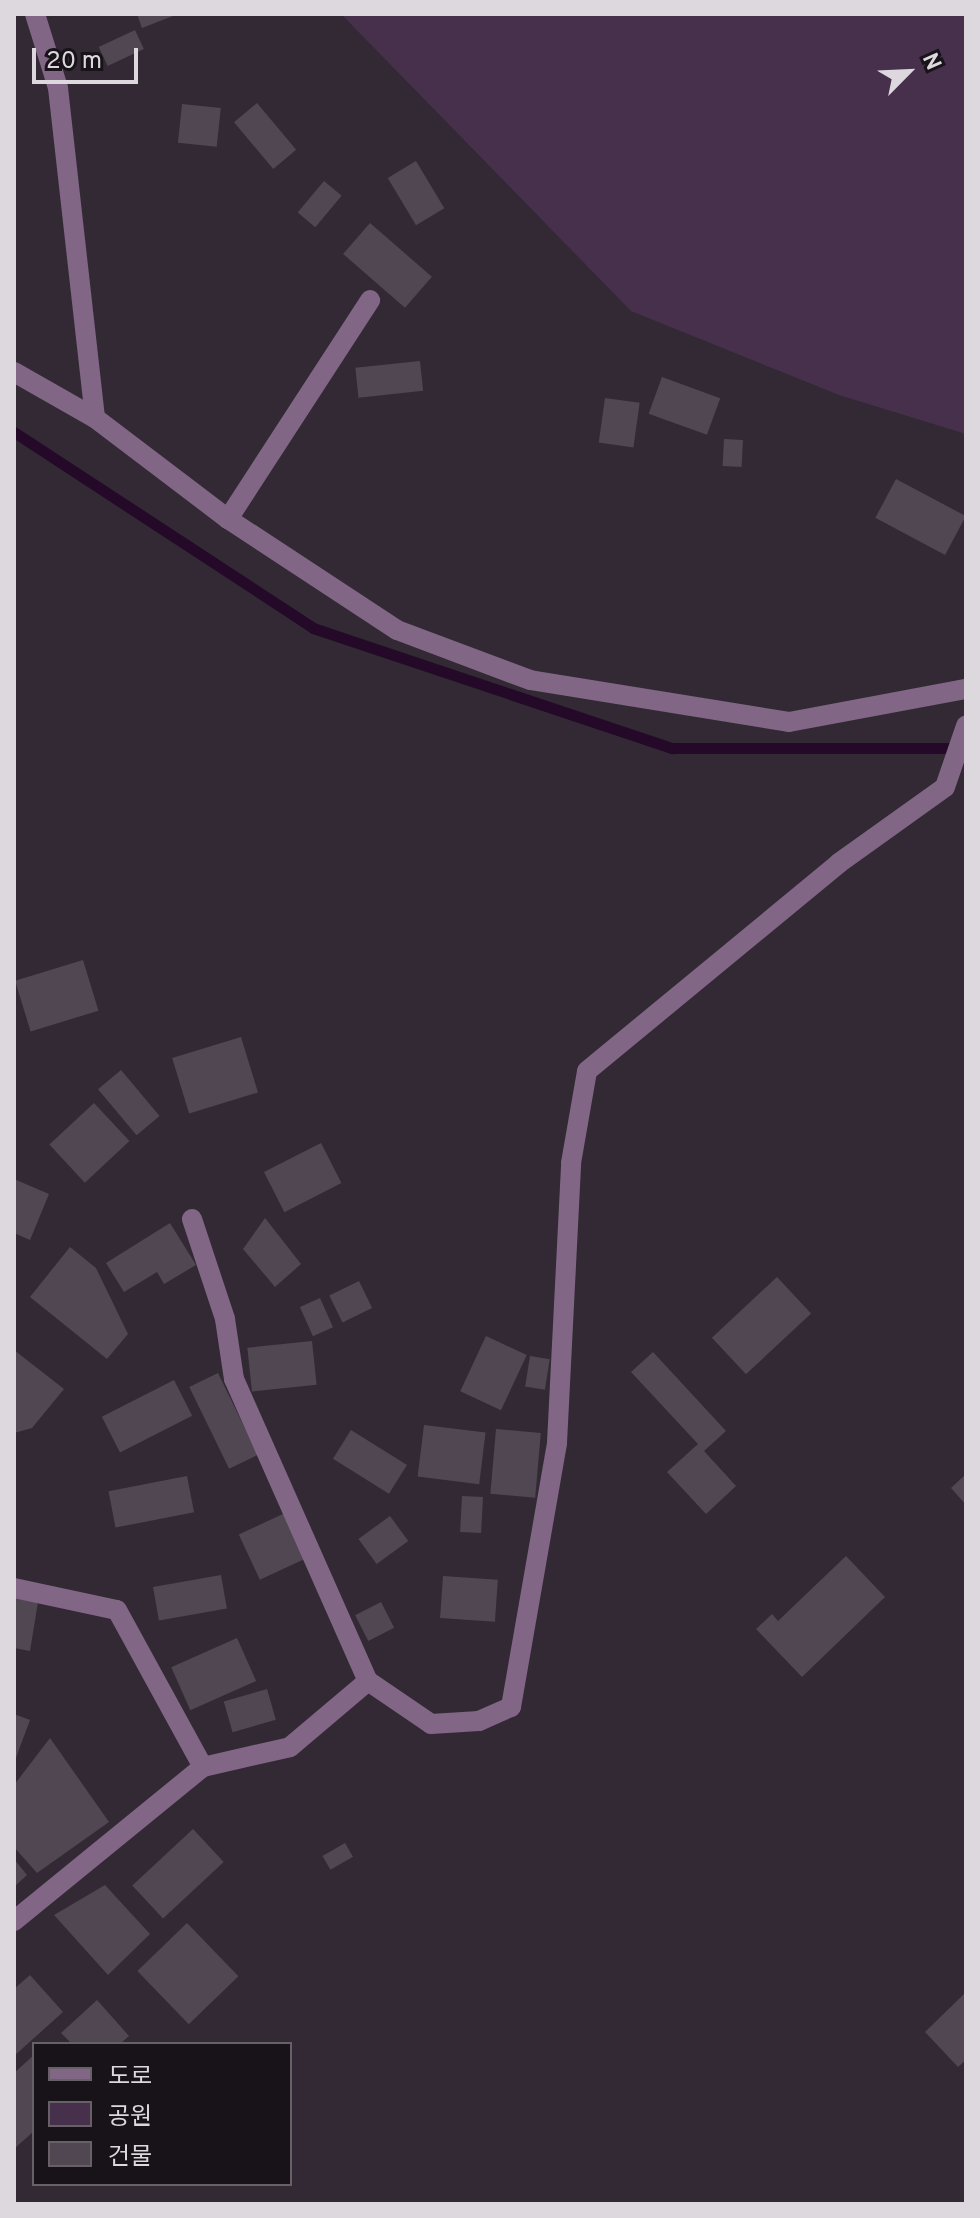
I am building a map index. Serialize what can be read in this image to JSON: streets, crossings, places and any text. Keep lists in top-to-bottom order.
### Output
{
  "legend": ["도로", "공원", "건물"],
  "scale_bar": "20 m",
  "north": "top right"
}
